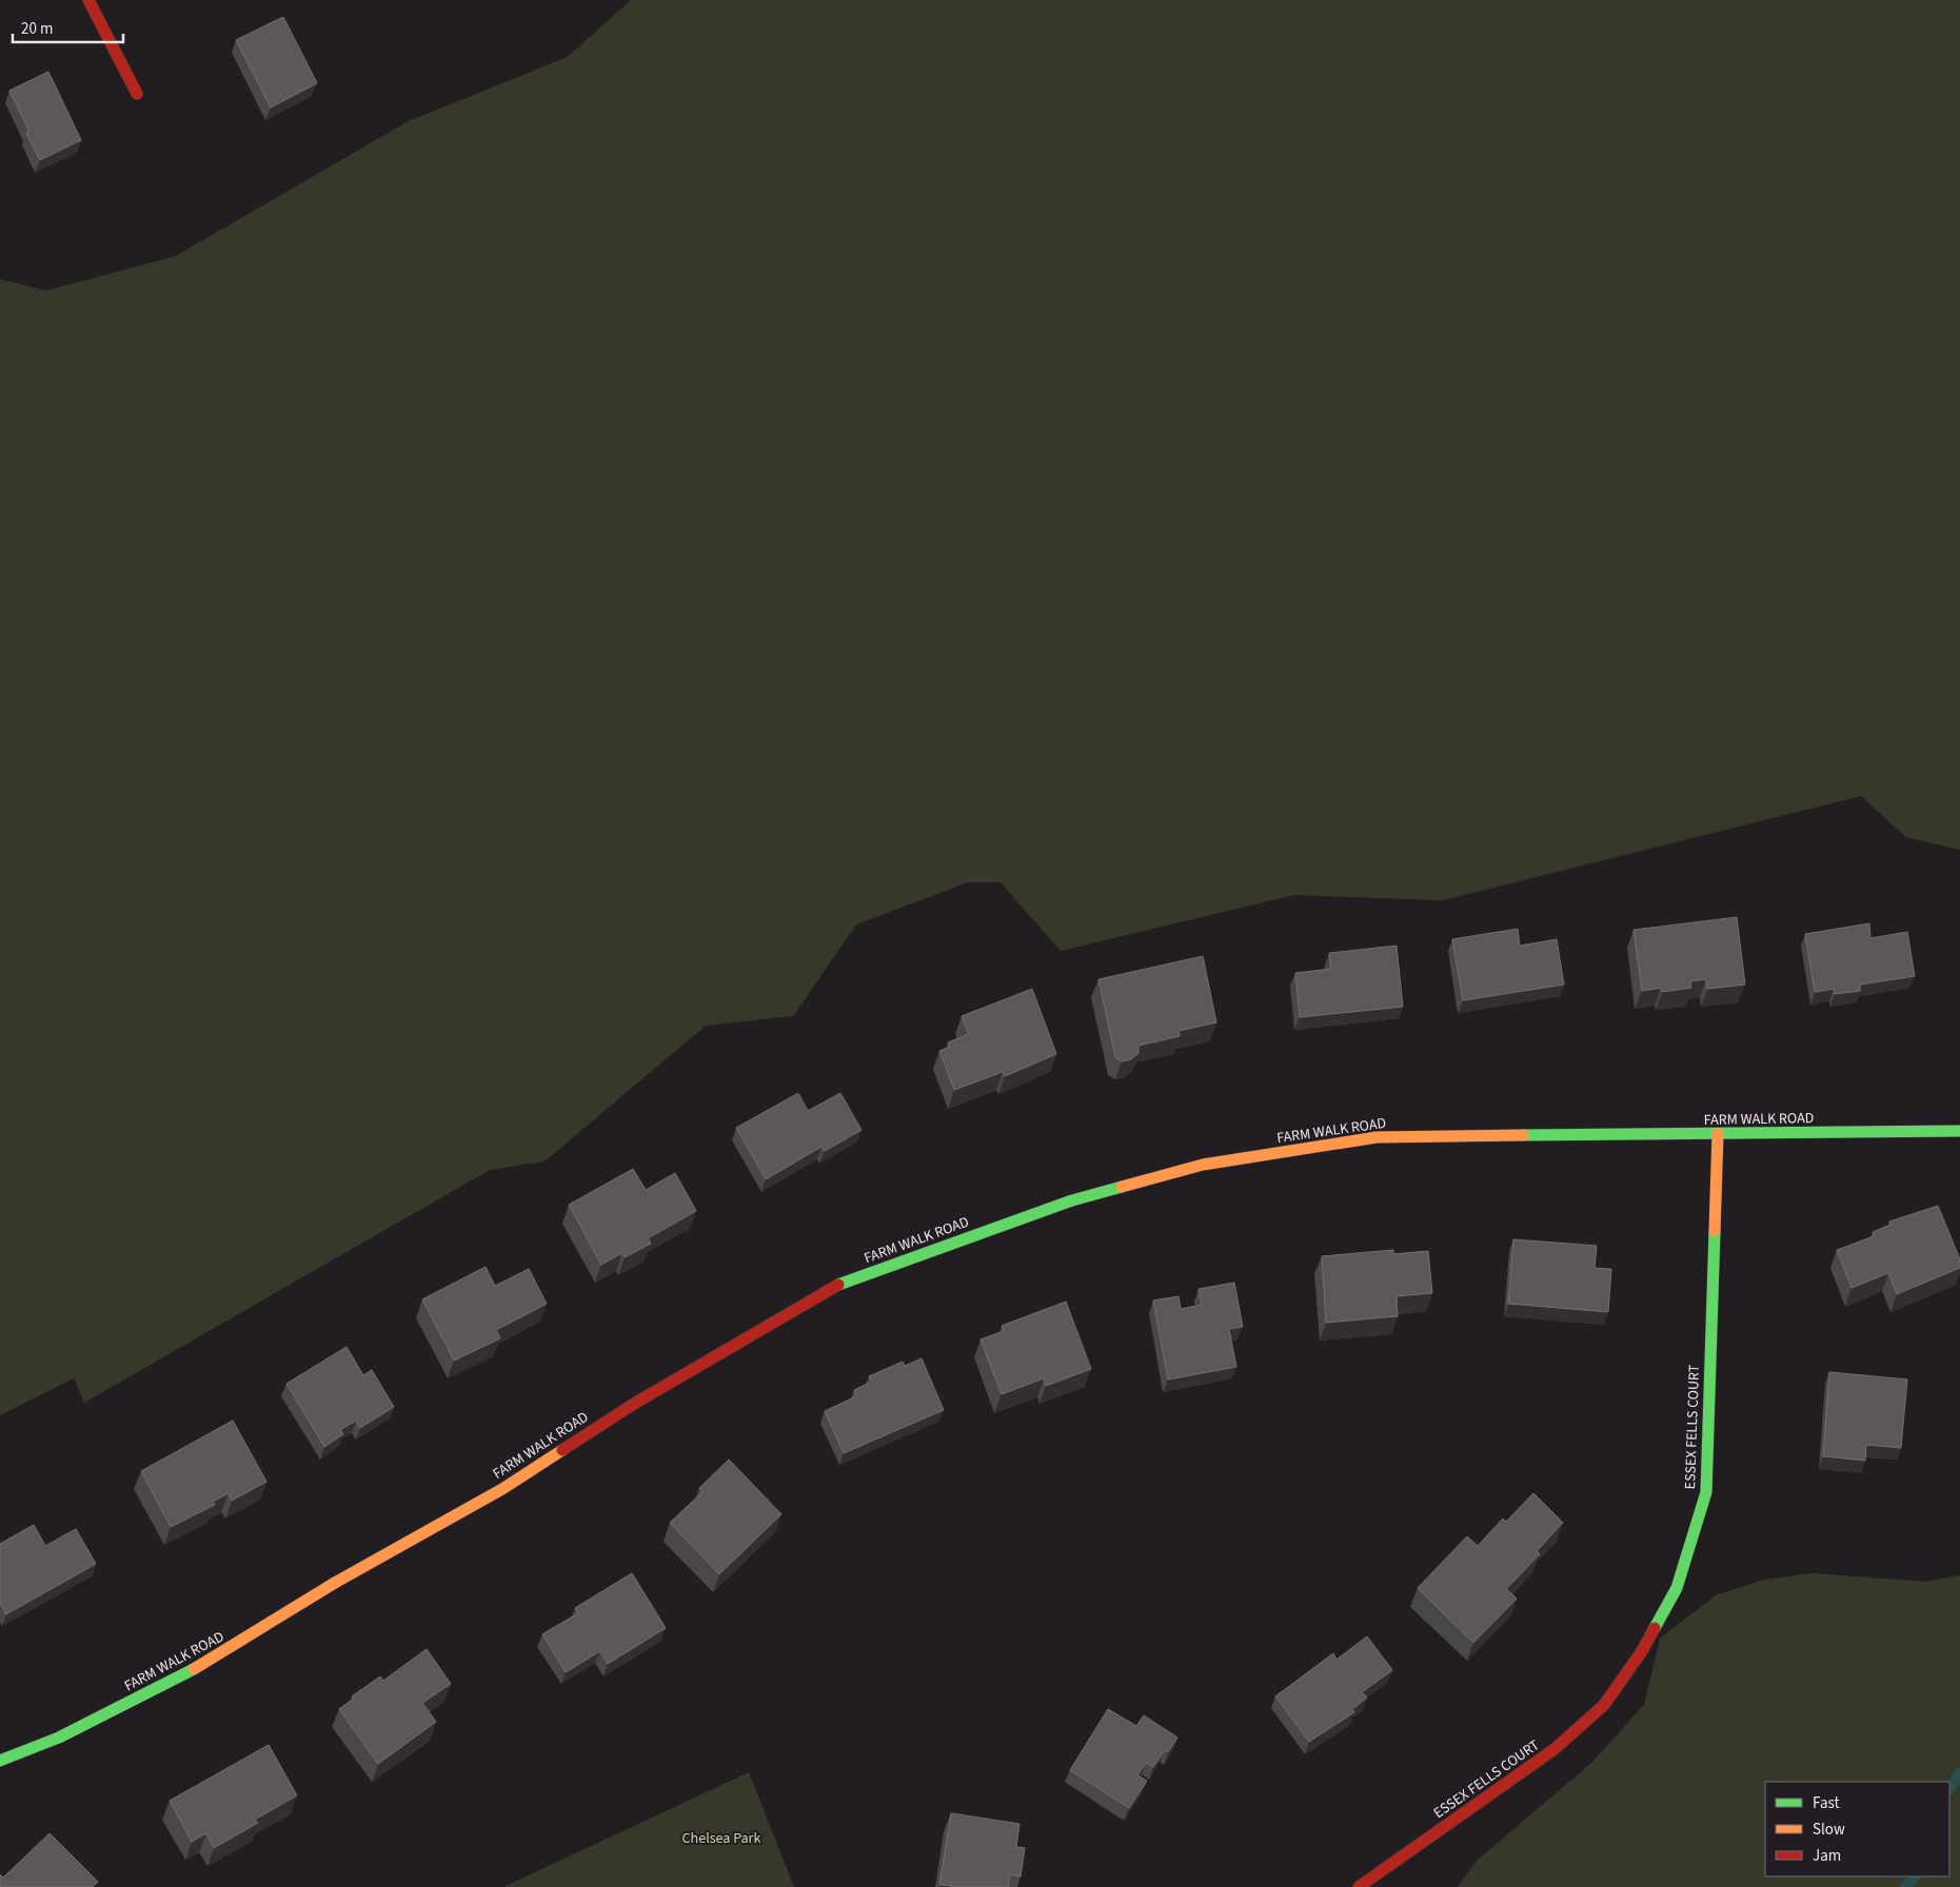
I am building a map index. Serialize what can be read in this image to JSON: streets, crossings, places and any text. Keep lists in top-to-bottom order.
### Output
{
  "streets": {
    "street": ["FARM WALK ROAD", "ESSEX FELLS COURT"]
  },
  "crossings": [
    ["FARM WALK ROAD", "ESSEX FELLS COURT"]
  ],
  "parks": ["Chelsea Park"],
  "legend": ["Fast", "Slow", "Jam"],
  "scale_bar": "20 m"
}
